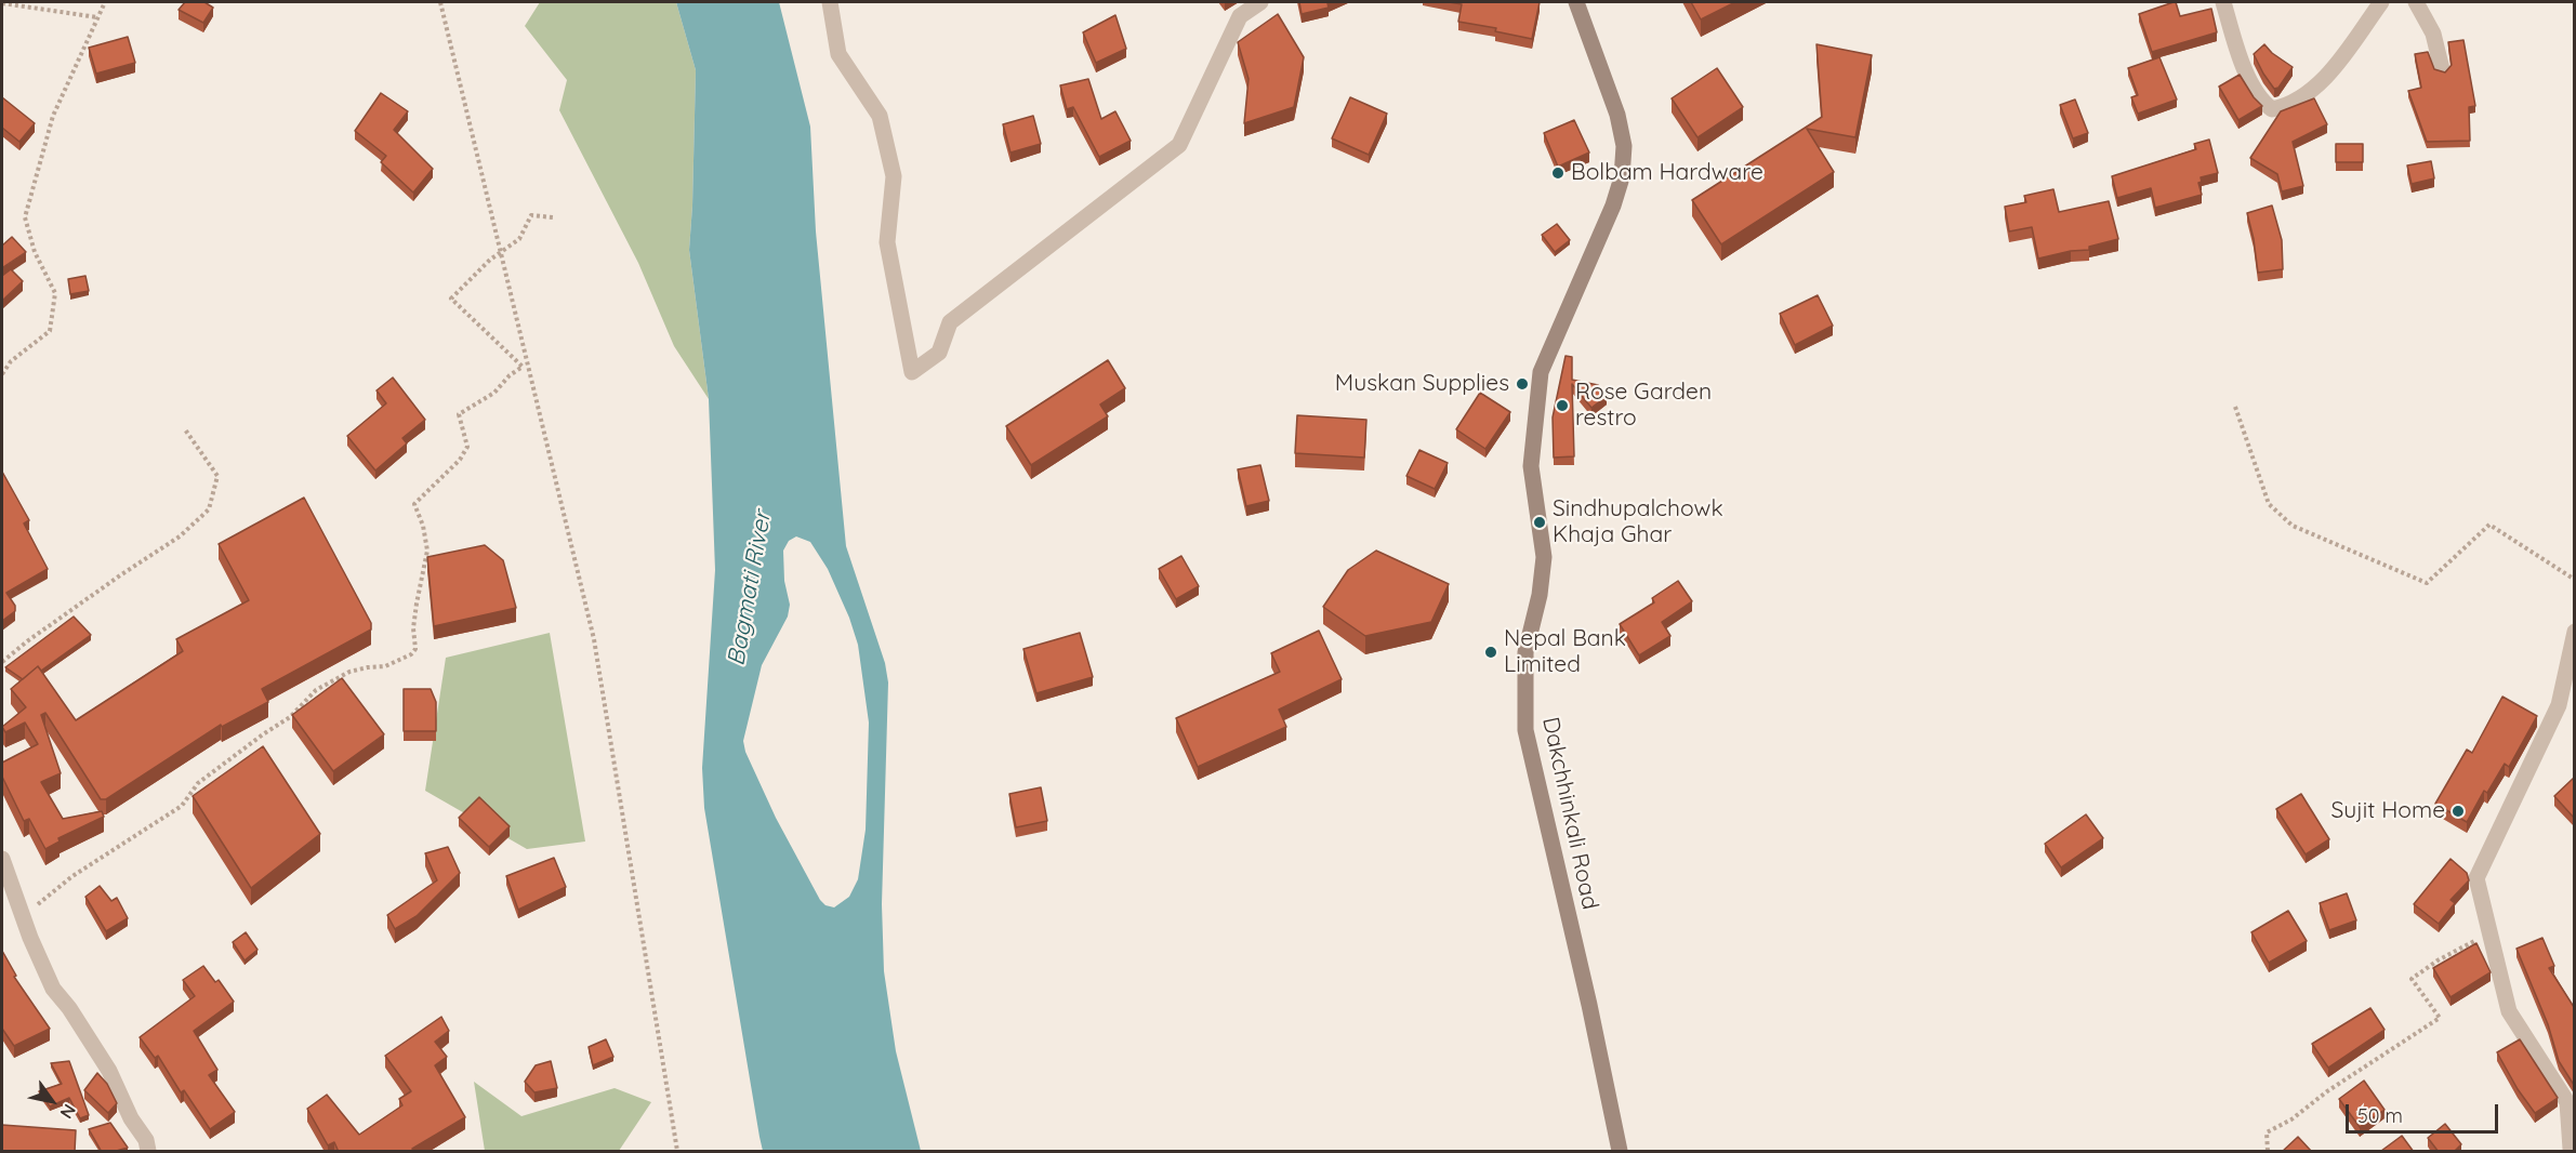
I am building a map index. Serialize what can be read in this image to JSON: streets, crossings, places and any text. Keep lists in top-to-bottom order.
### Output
{
  "streets": {
    "main road": ["Dakchhinkali Road"]
  },
  "water": ["Bagmati River"],
  "places": [
    "Bolbam Hardware",
    "Muskan Supplies",
    "Rose Garden restro",
    "Sindhupalchowk Khaja Ghar",
    "Nepal Bank Limited",
    "Sujit Home"
  ],
  "scale_bar": "50 m",
  "north": "bottom right"
}
